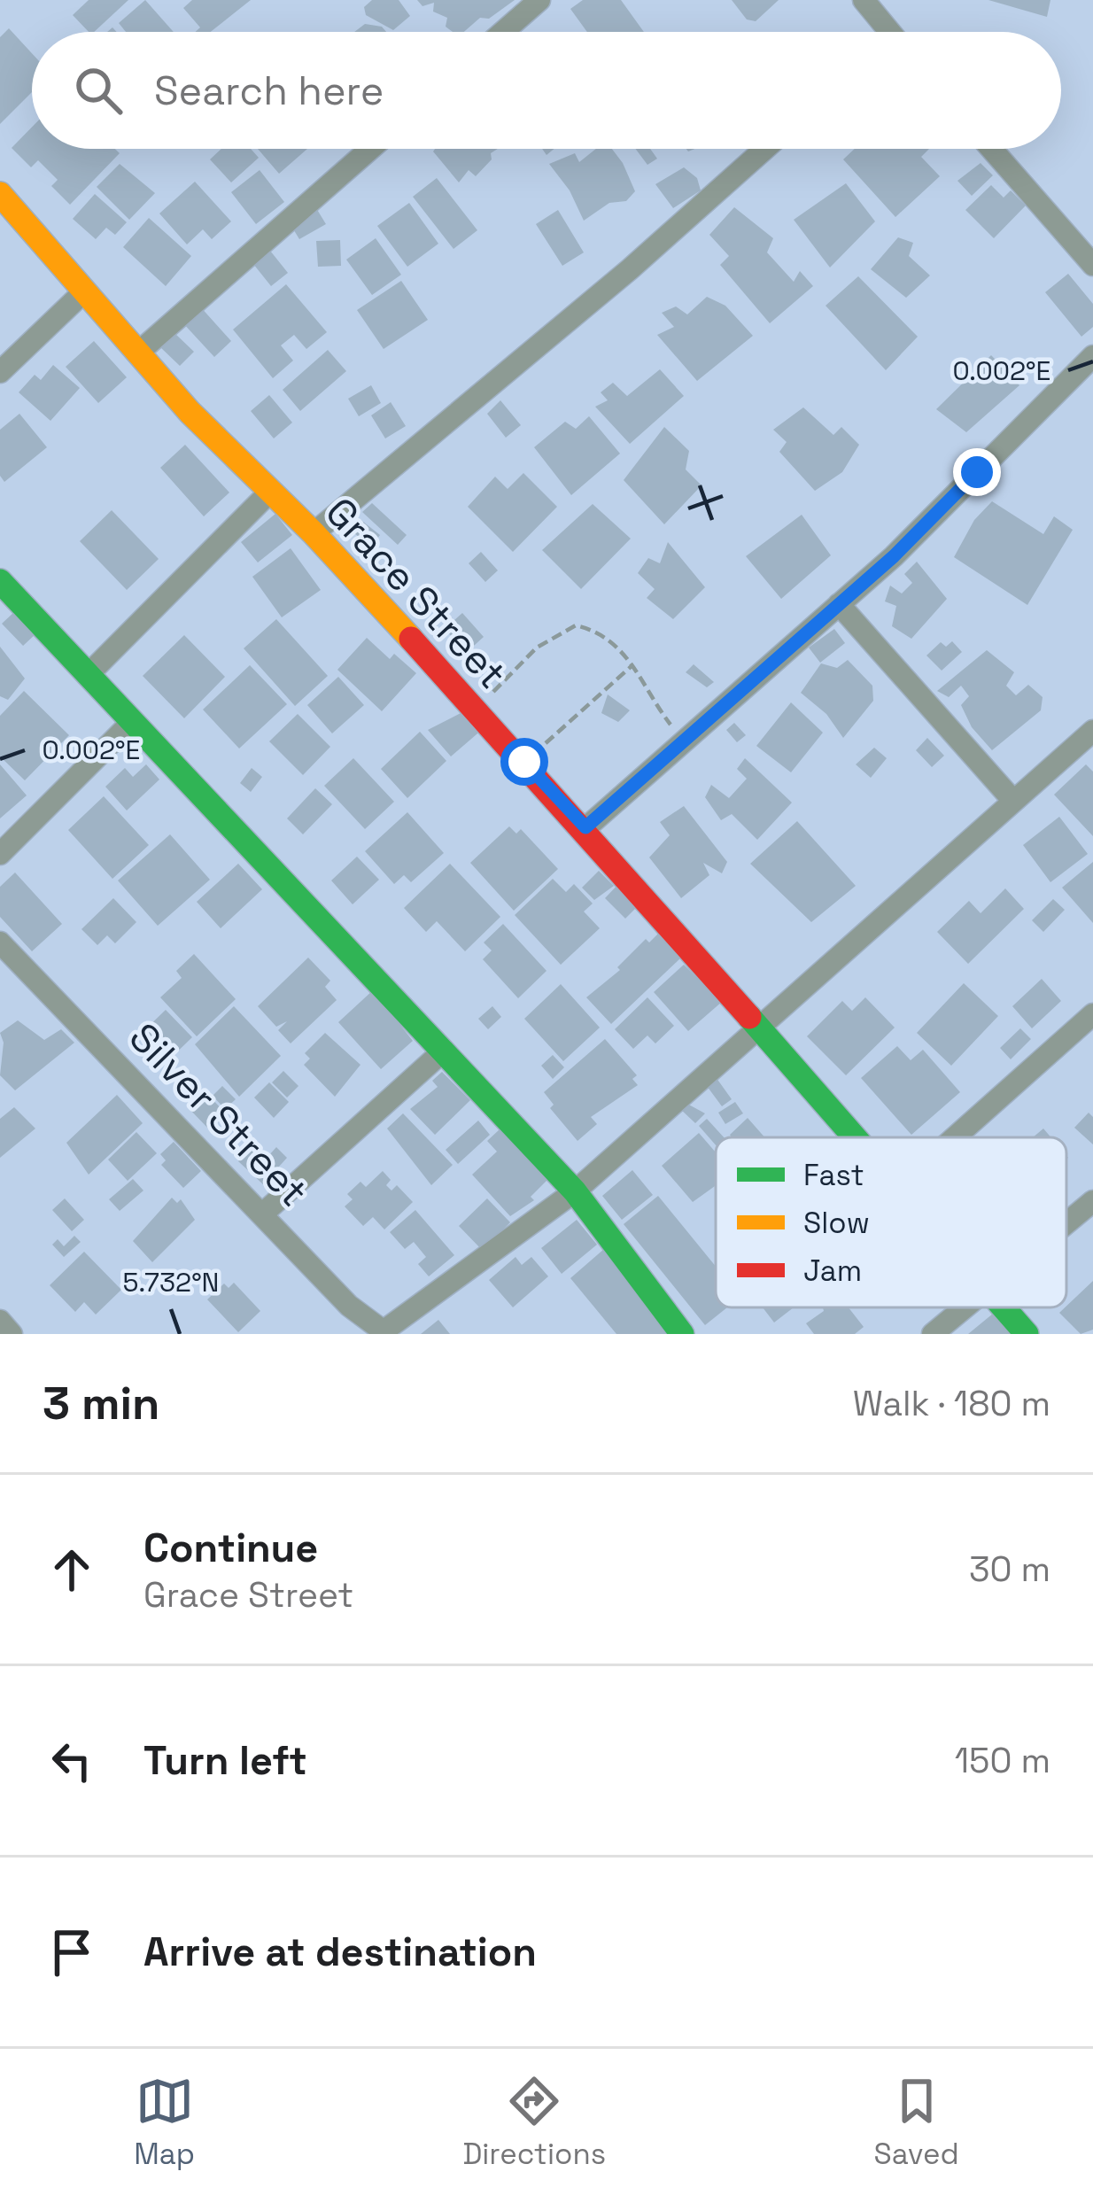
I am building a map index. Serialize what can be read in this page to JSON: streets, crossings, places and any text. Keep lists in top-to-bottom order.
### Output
{
  "streets": {
    "street": ["Grace Street", "Silver Street"]
  },
  "legend": ["Fast", "Slow", "Jam"],
  "page": {
    "search": "Search here",
    "heading": ["3 min", "Walk · 180 m"],
    "list": [
      ["Continue", "Grace Street", "30 m"],
      ["Turn left", "150 m"],
      "Arrive at destination"
    ],
    "nav": ["Map", "Directions", "Saved"]
  },
  "coordinates": ["0.002°E", "5.732°N"]
}
